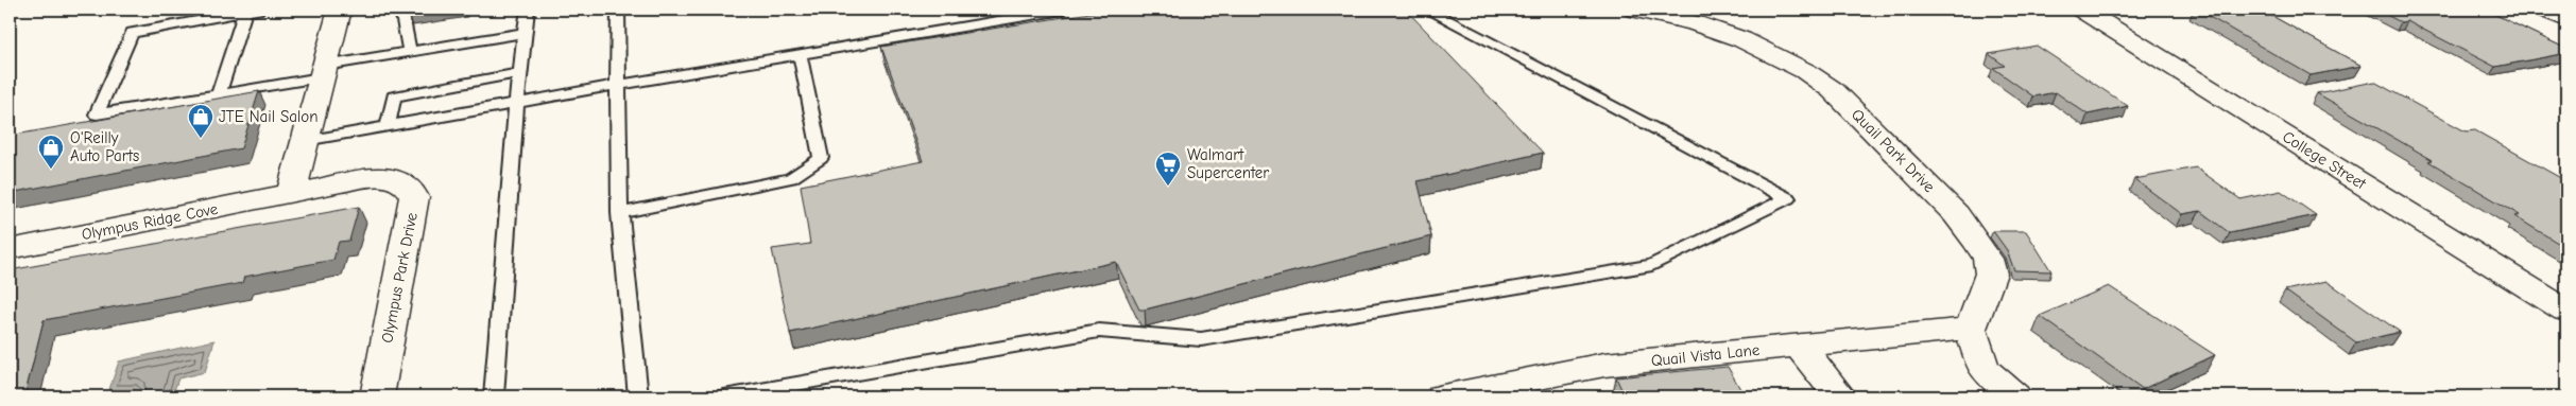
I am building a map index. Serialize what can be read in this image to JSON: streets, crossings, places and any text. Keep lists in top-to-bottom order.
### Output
{
  "streets": {
    "street": [
      "Quail Park Drive",
      "College Street",
      "Olympus Ridge Cove",
      "Olympus Park Drive",
      "Quail Vista Lane"
    ]
  },
  "crossings": [
    ["Quail Park Drive", "Quail Vista Lane"],
    ["Olympus Ridge Cove", "Olympus Park Drive"]
  ],
  "places": {
    "shop": ["JTE Nail Salon", "O'Reilly Auto Parts"],
    "supermarket": ["Walmart Supercenter"]
  }
}
